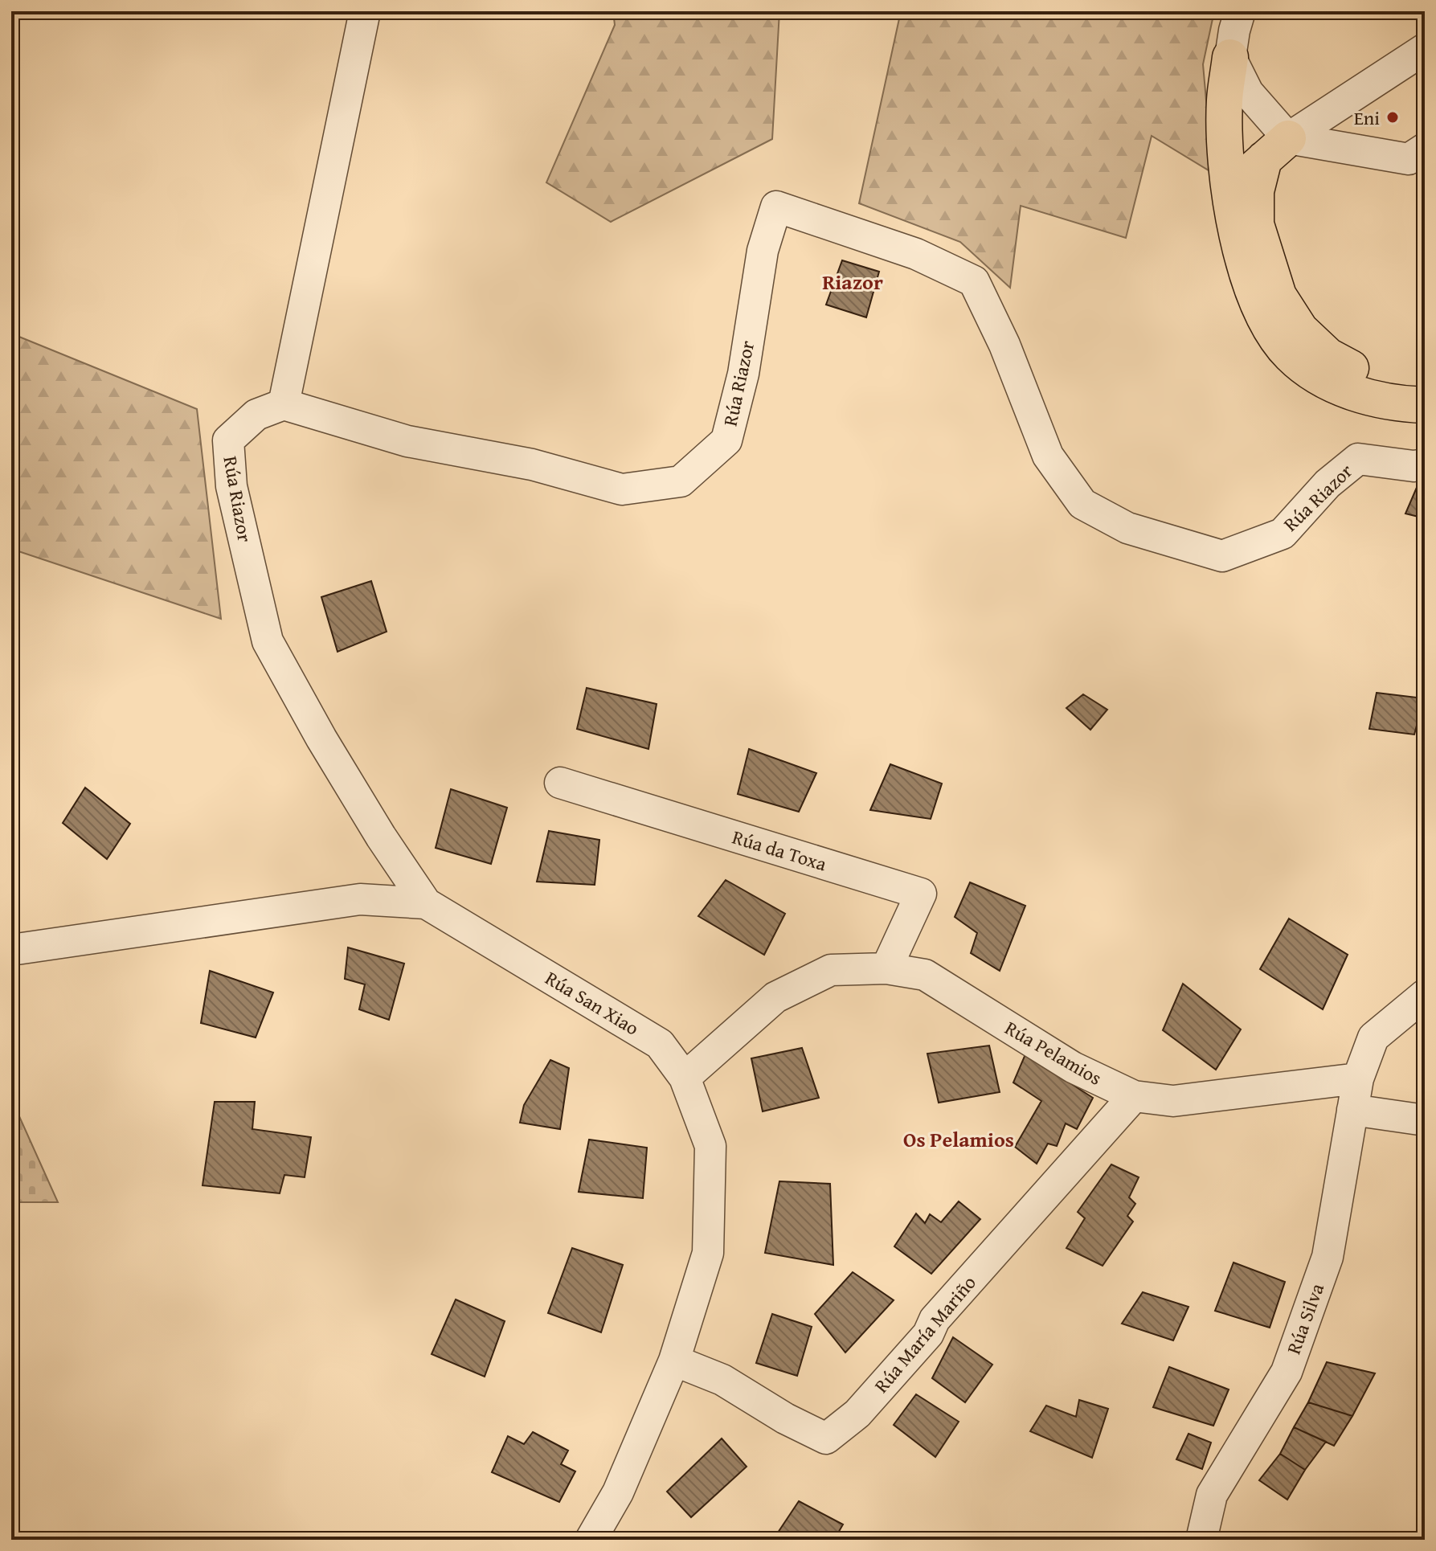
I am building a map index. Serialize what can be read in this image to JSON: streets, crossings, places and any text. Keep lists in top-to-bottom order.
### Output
{
  "streets": {
    "street": [
      "Rúa Riazor",
      "Rúa da Toxa",
      "Rúa San Xiao",
      "Rúa Pelamios",
      "Rúa Silva",
      "Rúa María Mariño"
    ]
  },
  "crossings": [
    ["Rúa Riazor", "Rúa San Xiao"],
    ["Rúa da Toxa", "Rúa Pelamios"],
    ["Rúa San Xiao", "Rúa Pelamios"],
    ["Rúa San Xiao", "Rúa María Mariño"],
    ["Rúa Pelamios", "Rúa Silva"],
    ["Rúa Pelamios", "Rúa María Mariño"]
  ],
  "districts": ["Riazor", "Os Pelamios"],
  "places": ["Eni"]
}
